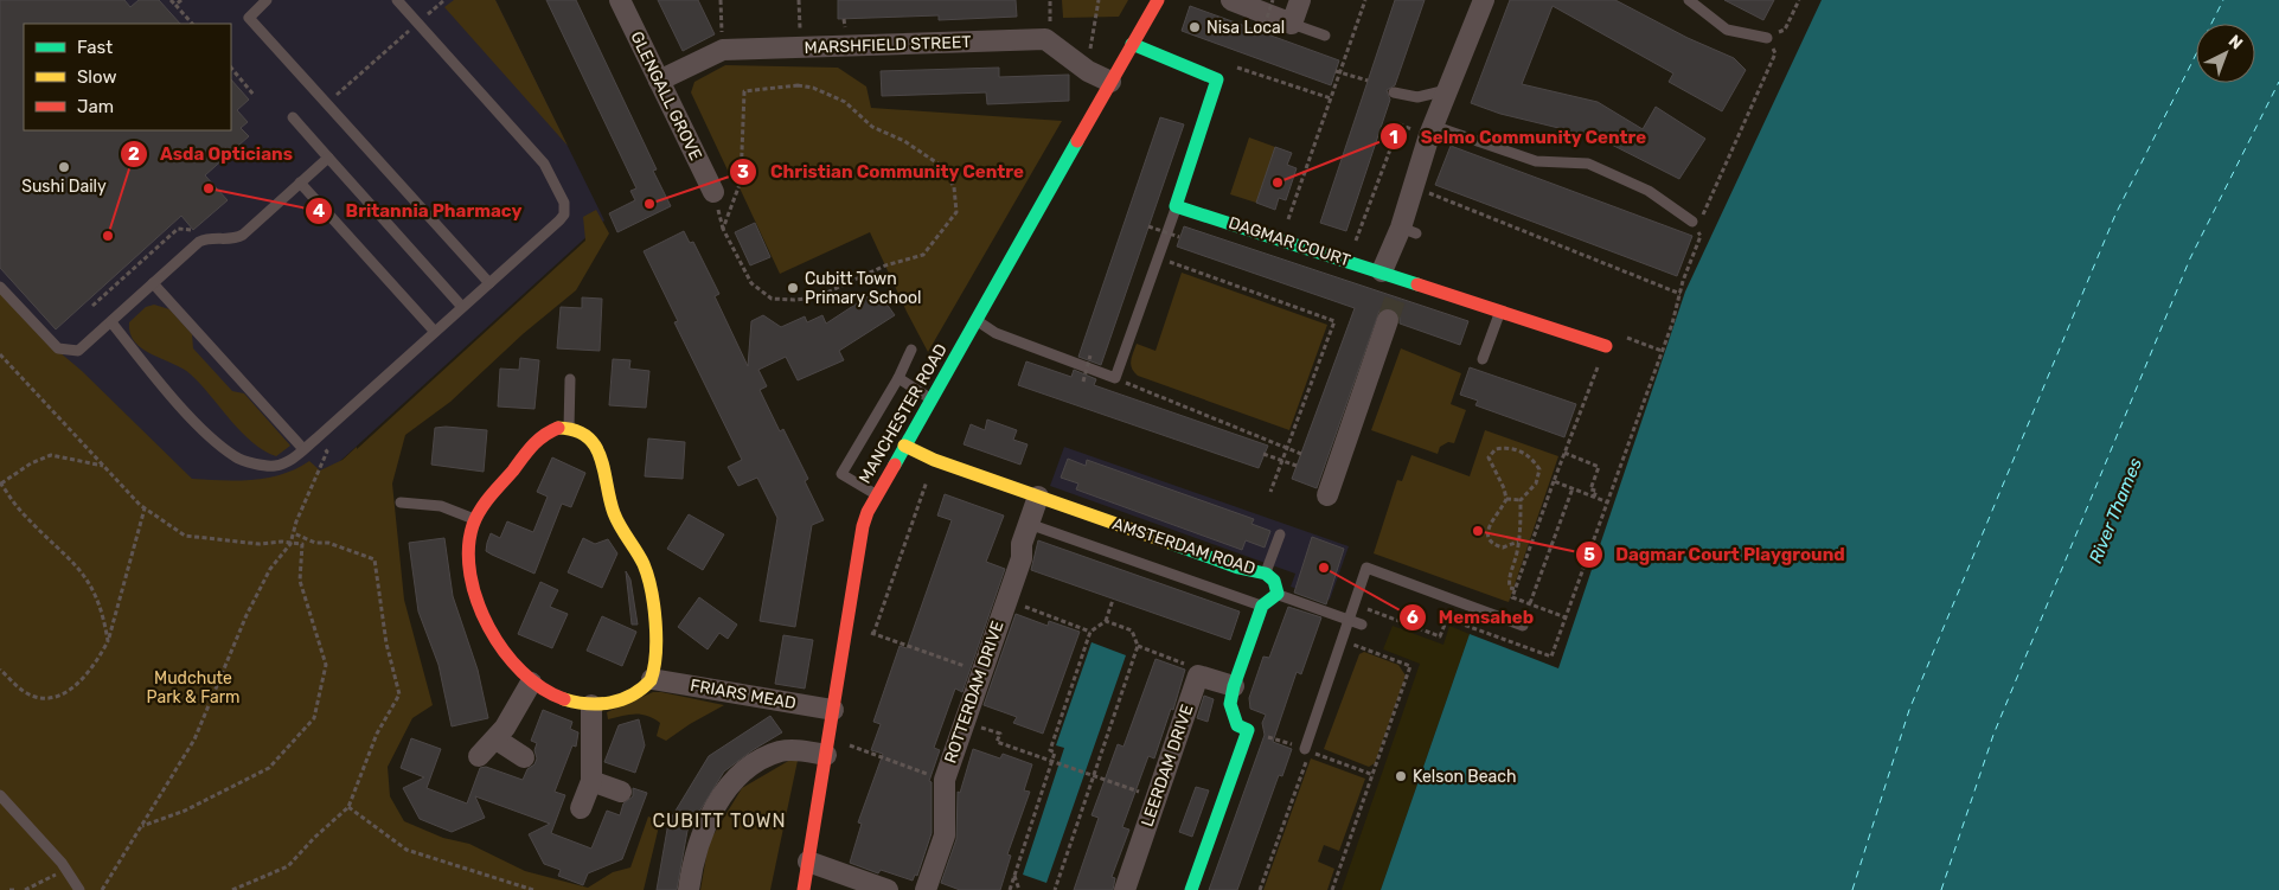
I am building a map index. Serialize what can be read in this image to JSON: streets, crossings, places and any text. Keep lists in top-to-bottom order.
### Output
{
  "streets": {
    "street": [
      "MARSHFIELD STREET",
      "GLENGALL GROVE",
      "DAGMAR COURT",
      "MANCHESTER ROAD",
      "AMSTERDAM ROAD",
      "ROTTERDAM DRIVE",
      "FRIARS MEAD",
      "LEERDAM DRIVE"
    ]
  },
  "crossings": [
    ["MARSHFIELD STREET", "GLENGALL GROVE"],
    ["MARSHFIELD STREET", "MANCHESTER ROAD"],
    ["MANCHESTER ROAD", "AMSTERDAM ROAD"],
    ["MANCHESTER ROAD", "FRIARS MEAD"],
    ["AMSTERDAM ROAD", "ROTTERDAM DRIVE"]
  ],
  "districts": ["CUBITT TOWN"],
  "water": ["River Thames"],
  "parks": ["Mudchute Park & Farm"],
  "places": [
    "Nisa Local",
    "Sushi Daily",
    "Selmo Community Centre",
    "Britannia Pharmacy",
    "Christian Community Centre",
    "Asda Opticians",
    "Cubitt Town Primary School",
    "Dagmar Court Playground",
    "Memsaheb",
    "Kelson Beach"
  ],
  "legend": ["Fast", "Slow", "Jam"],
  "north": "top right"
}
